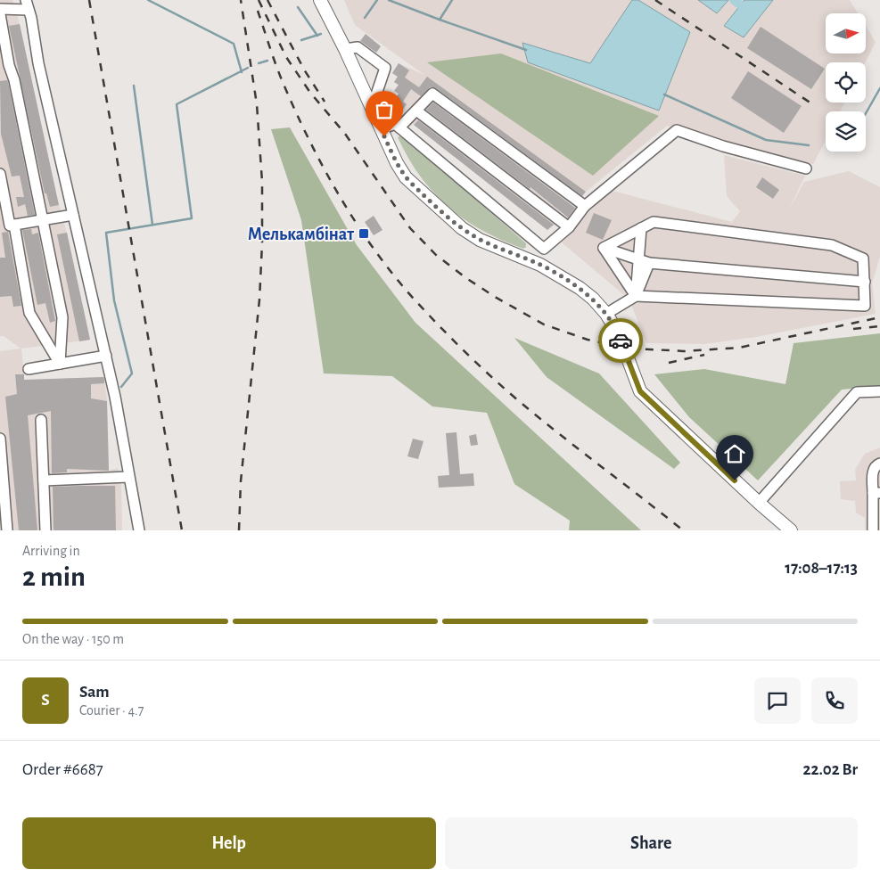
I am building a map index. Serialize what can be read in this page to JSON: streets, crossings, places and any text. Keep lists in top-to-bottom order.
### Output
{
  "places": {
    "transit": ["Мелькамбінат"]
  },
  "north": "right",
  "page": {
    "heading": ["2 min", "Arriving in", "17:08–17:13"],
    "panel": [
      "Sam",
      "Courier · 4.7",
      "Order #6687",
      "22.02 Br"
    ],
    "bar": "On the way · 150 m",
    "round": "S",
    "buttons": ["Help", "Share"]
  }
}
